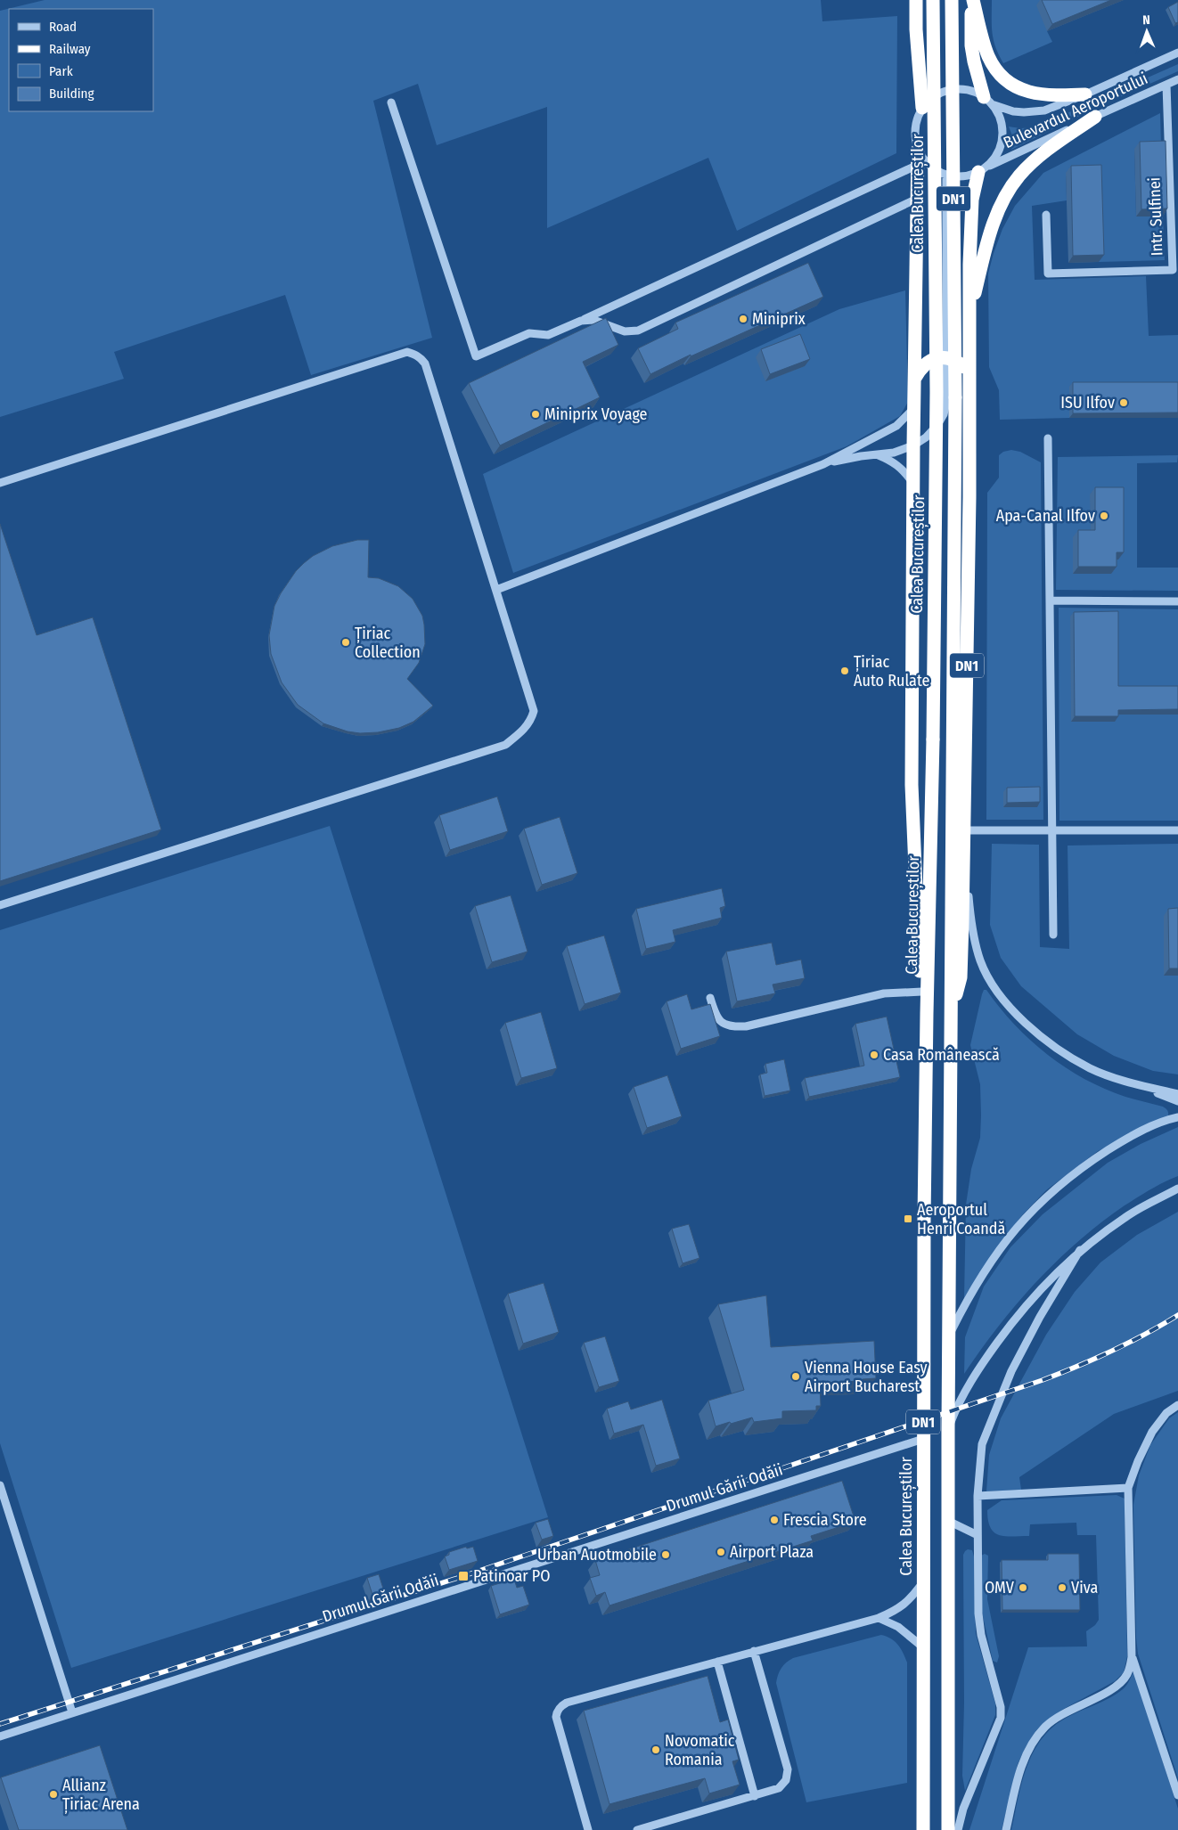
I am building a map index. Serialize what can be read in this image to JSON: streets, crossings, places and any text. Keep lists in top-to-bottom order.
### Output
{
  "streets": {
    "highway": ["Calea Bucureștilor", "DN1"],
    "street": ["Bulevardul Aeroportului", "Intr. Sulfinei", "Drumul Gării Odăii"]
  },
  "crossings": [
    ["Bulevardul Aeroportului", "DN1"],
    ["Bulevardul Aeroportului", "Intr. Sulfinei"],
    ["Calea Bucureștilor", "DN1"],
    ["Calea Bucureștilor", "Drumul Gării Odăii"]
  ],
  "places": {
    "other": [
      "Miniprix",
      "ISU Ilfov",
      "Miniprix Voyage",
      "Apa-Canal Ilfov",
      "Țiriac Collection",
      "Țiriac Auto Rulate",
      "Casa Românească",
      "Vienna House Easy Airport Bucharest",
      "Frescia Store",
      "Airport Plaza",
      "Urban Auotmobile",
      "OMV",
      "Viva",
      "Novomatic Romania",
      "Allianz Țiriac Arena"
    ],
    "transit": ["Aeroportul Henri Coandă", "Patinoar PO"]
  },
  "legend": [
    "Road",
    "Railway",
    "Park",
    "Building"
  ],
  "north": "top"
}
